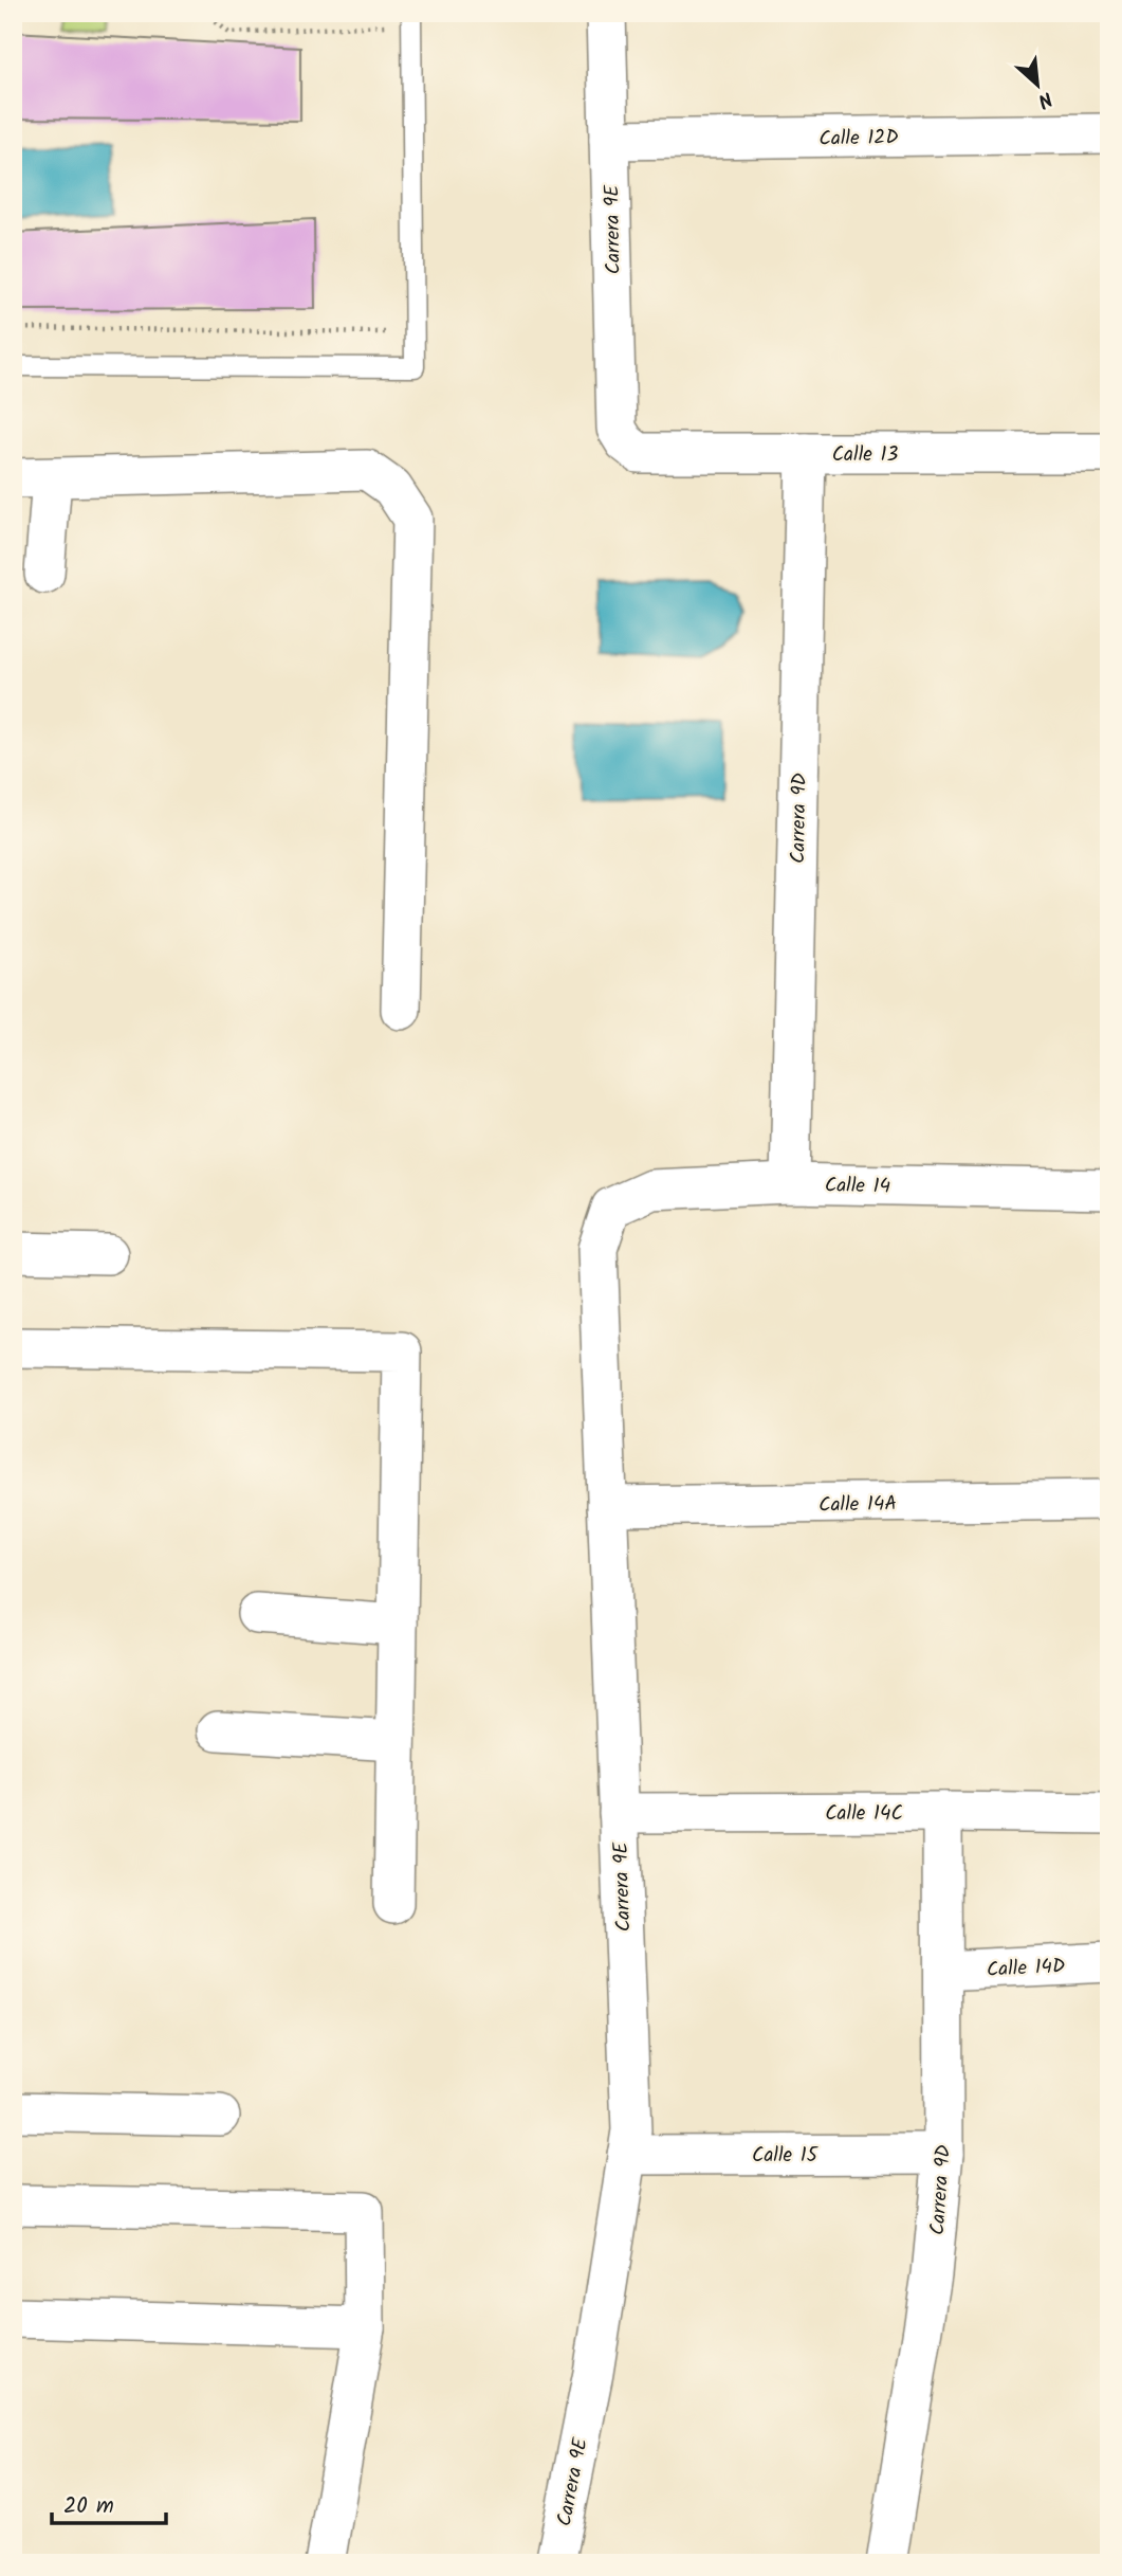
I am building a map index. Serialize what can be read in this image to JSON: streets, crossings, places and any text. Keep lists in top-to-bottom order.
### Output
{
  "streets": {
    "street": [
      "Calle 12D",
      "Carrera 9E",
      "Calle 13",
      "Carrera 9D",
      "Calle 14",
      "Calle 14A",
      "Calle 14C",
      "Calle 14D",
      "Calle 15"
    ]
  },
  "crossings": [
    ["Calle 12D", "Carrera 9E"],
    ["Carrera 9E", "Calle 13"],
    ["Carrera 9E", "Calle 14"],
    ["Carrera 9E", "Calle 14A"],
    ["Carrera 9E", "Calle 14C"],
    ["Carrera 9E", "Calle 15"],
    ["Calle 13", "Carrera 9D"],
    ["Carrera 9D", "Calle 14"],
    ["Carrera 9D", "Calle 14C"],
    ["Carrera 9D", "Calle 14D"],
    ["Carrera 9D", "Calle 15"]
  ],
  "scale_bar": "20 m",
  "north": "bottom right"
}
